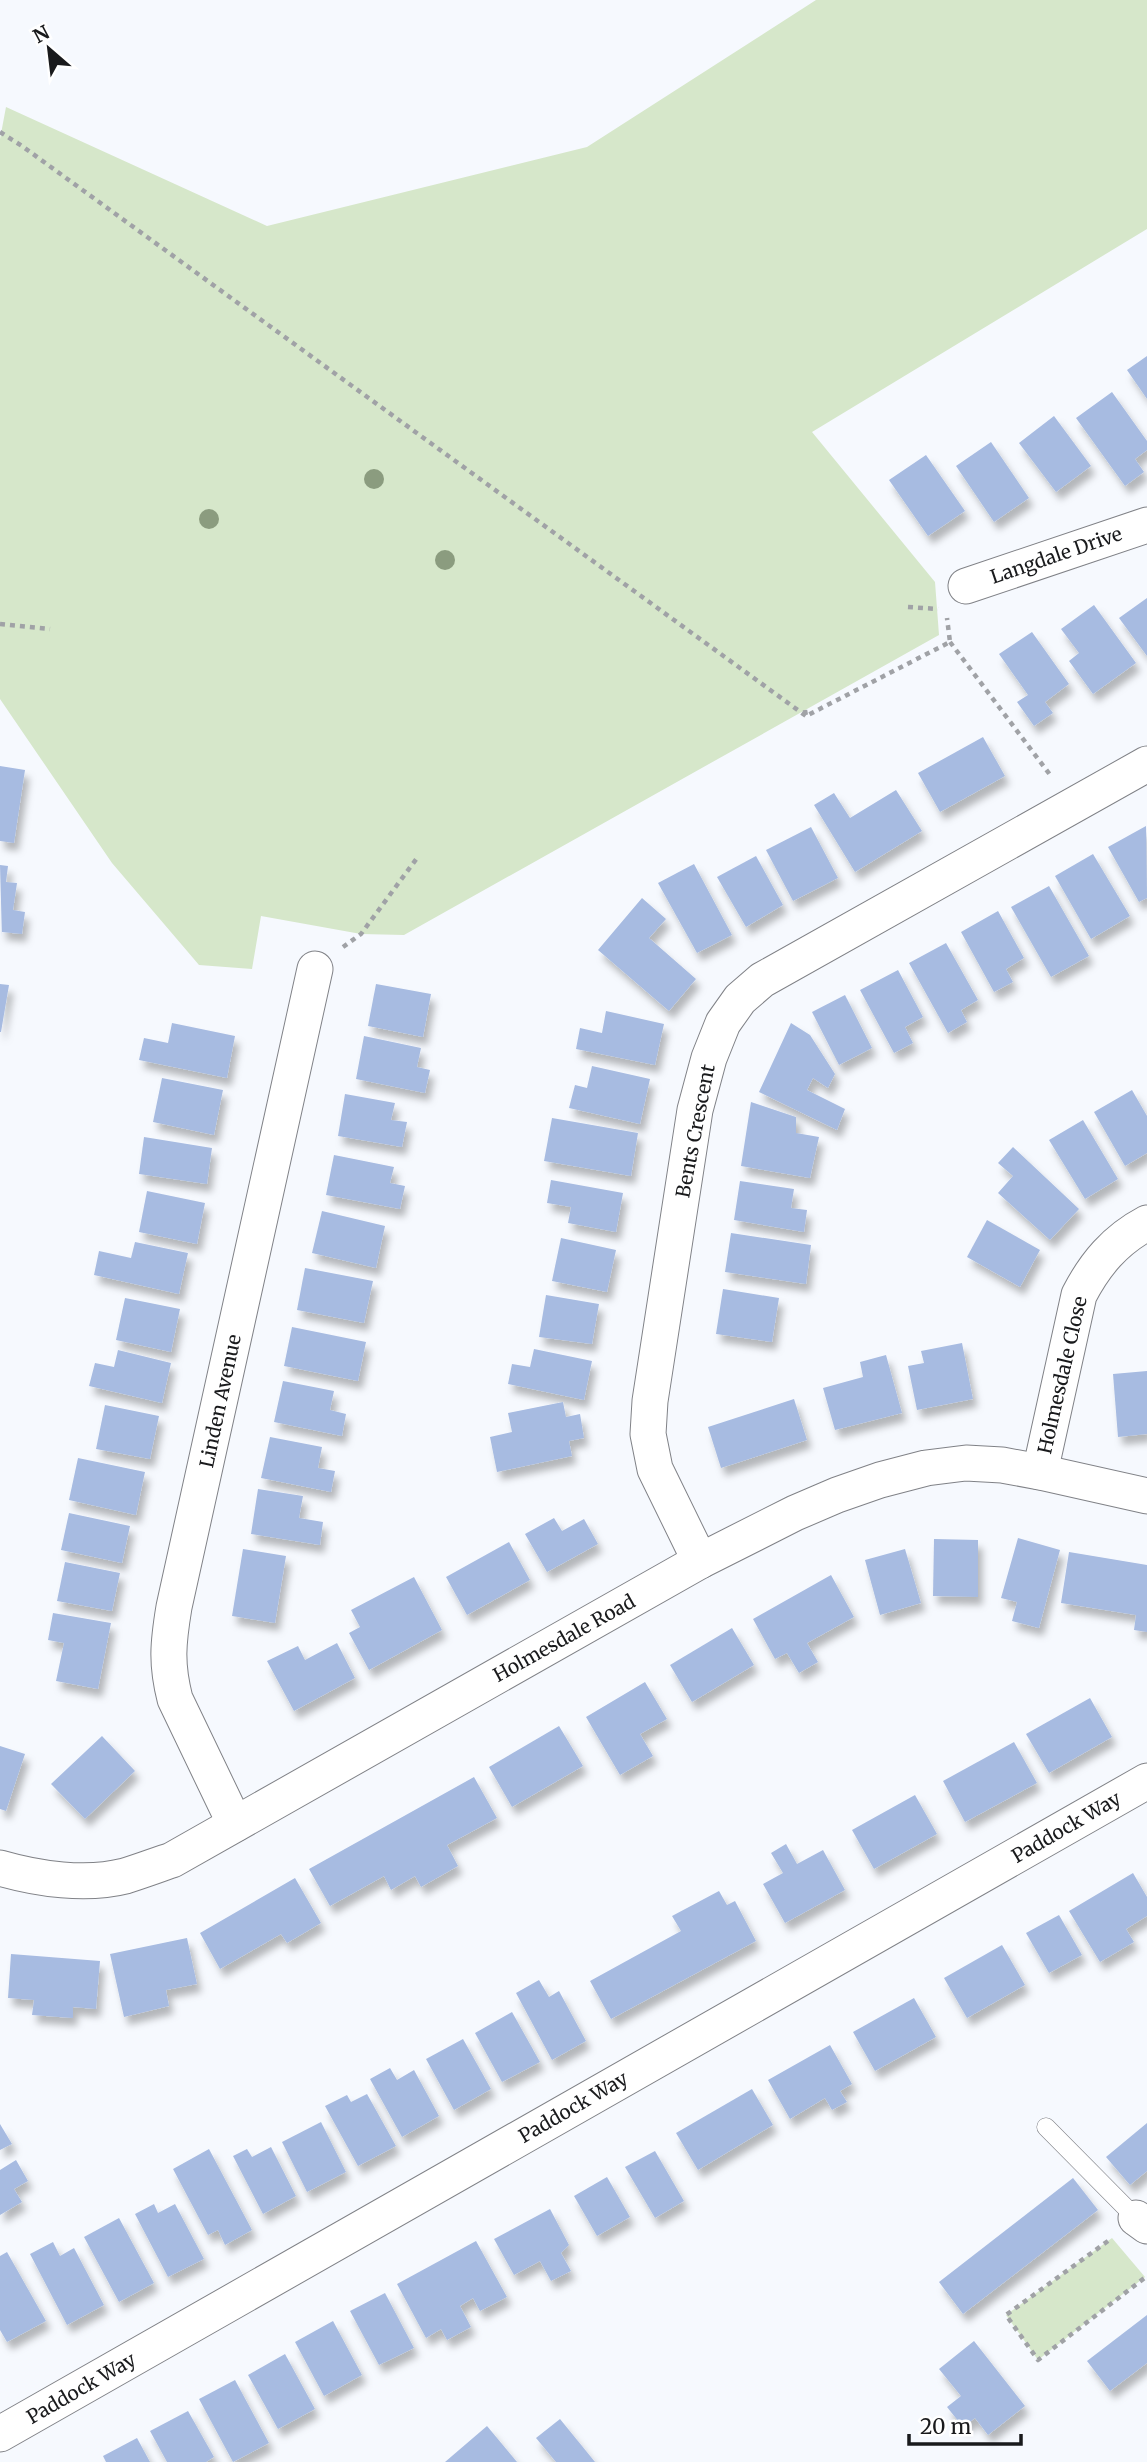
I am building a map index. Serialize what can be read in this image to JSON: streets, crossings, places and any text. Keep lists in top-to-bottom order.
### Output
{
  "streets": {
    "street": [
      "Langdale Drive",
      "Bents Crescent",
      "Holmesdale Close",
      "Linden Avenue",
      "Holmesdale Road",
      "Paddock Way"
    ]
  },
  "crossings": [
    ["Bents Crescent", "Holmesdale Road"],
    ["Holmesdale Close", "Holmesdale Road"],
    ["Linden Avenue", "Holmesdale Road"]
  ],
  "scale_bar": "20 m",
  "north": "top left"
}
